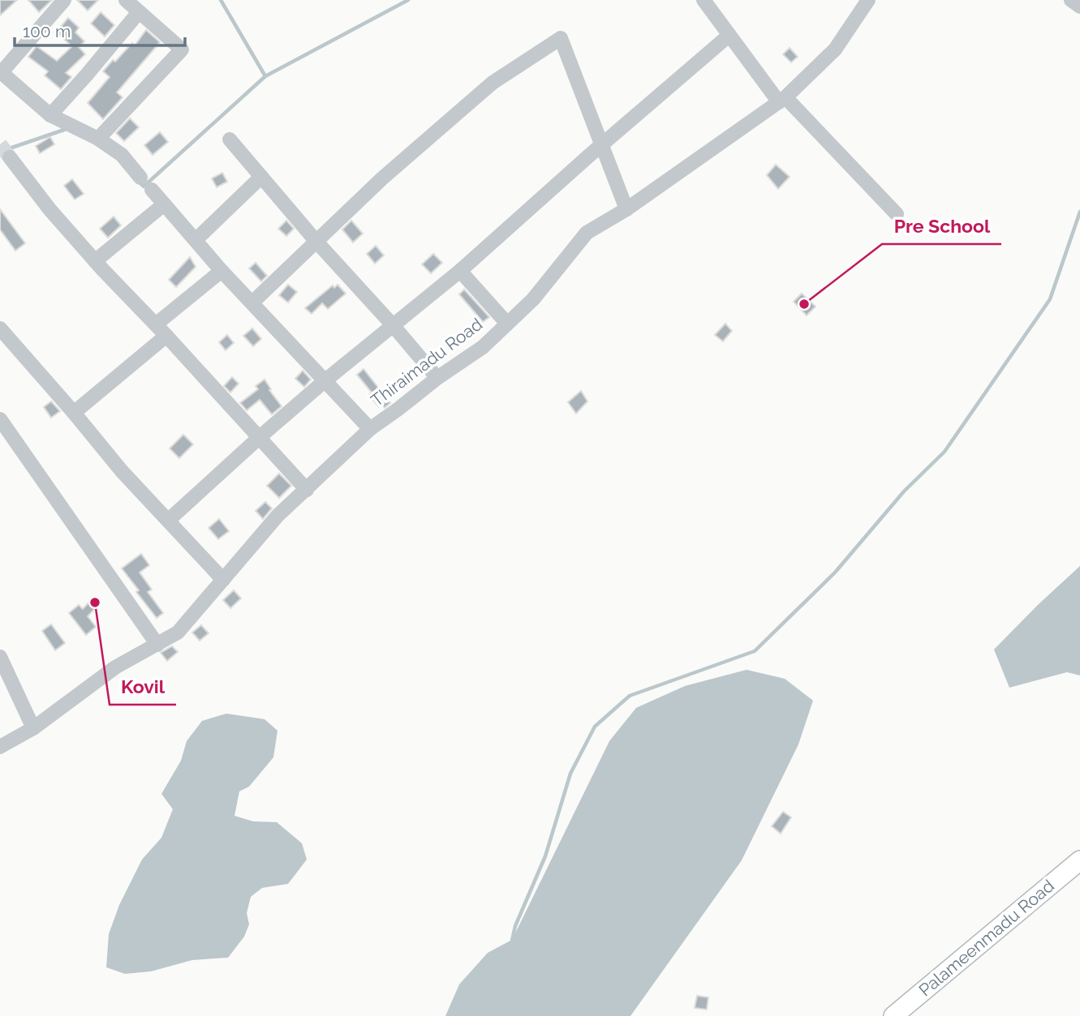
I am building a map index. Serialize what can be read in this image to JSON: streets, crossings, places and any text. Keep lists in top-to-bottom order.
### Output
{
  "streets": {
    "street": ["Thiraimadu Road", "Palameenmadu Road"]
  },
  "places": ["Pre School", "Kovil"],
  "scale_bar": "100 m"
}
